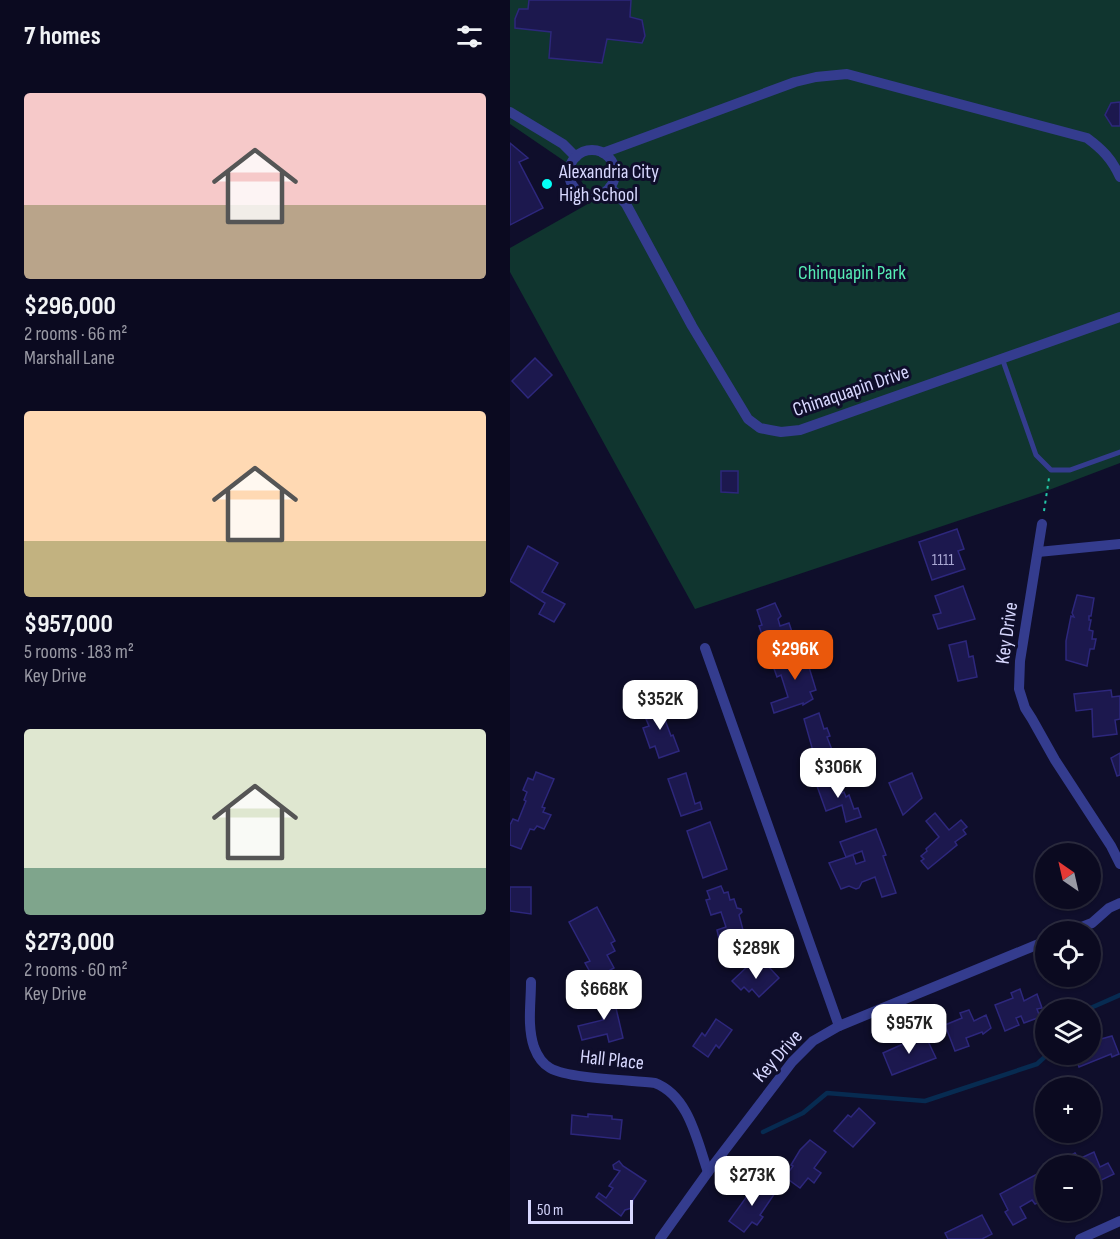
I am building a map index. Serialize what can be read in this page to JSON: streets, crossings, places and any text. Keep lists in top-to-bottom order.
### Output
{
  "streets": {
    "street": ["Chinaquapin Drive", "Key Drive", "Hall Place"]
  },
  "crossings": [
    ["Key Drive", "Hall Place"]
  ],
  "parks": ["Chinquapin Park"],
  "places": ["Alexandria City High School"],
  "house_numbers": ["1111"],
  "scale_bar": "50 m",
  "north": "top left",
  "page": {
    "heading": "7 homes",
    "list": [
      {
        "name": "$296,000",
        "note": "2 rooms · 66 m² · Marshall Lane"
      },
      {
        "name": "$957,000",
        "note": "5 rooms · 183 m² · Key Drive"
      },
      {
        "name": "$273,000",
        "note": "2 rooms · 60 m² · Key Drive"
      }
    ],
    "price": [
      "$296K",
      "$352K",
      "$306K",
      "$289K",
      "$668K",
      "$957K",
      "$273K"
    ],
    "map_buttons": ["+", "−"],
    "scale": "50 m"
  }
}
